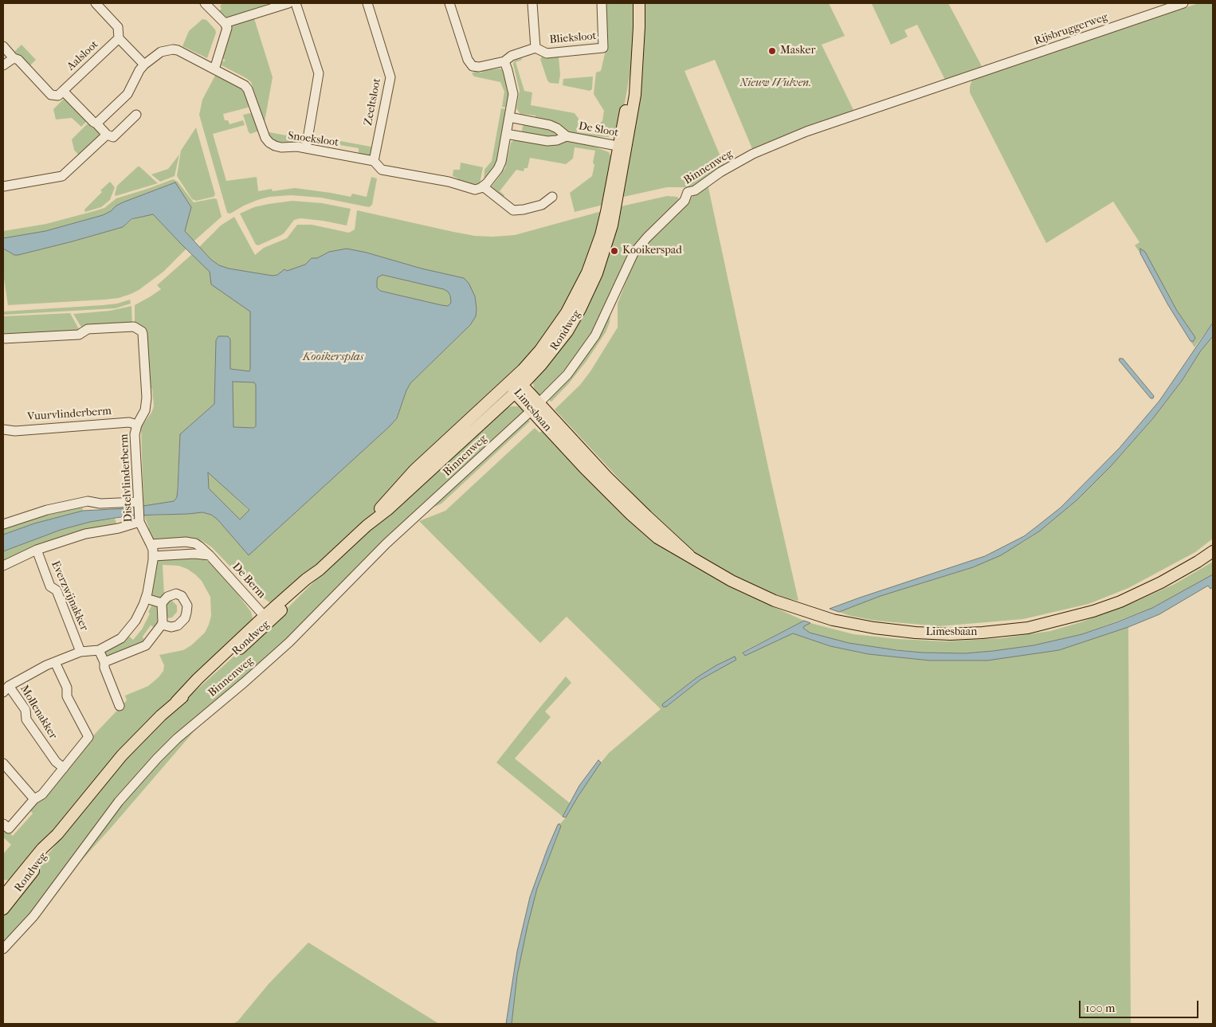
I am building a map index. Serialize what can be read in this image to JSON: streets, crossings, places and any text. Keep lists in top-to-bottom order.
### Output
{
  "streets": {
    "main road": ["Rondweg", "Limesbaan"],
    "street": [
      "Rijsbruggerweg",
      "Blieksloot",
      "Aalsloot",
      "Zeeltsloot",
      "De Sloot",
      "Snoeksloot",
      "Binnenweg",
      "Vuurvlinderberm",
      "Distelvlinderberm",
      "De Berm",
      "Everzwijnakker",
      "Mollenakker"
    ]
  },
  "crossings": [
    ["Rijsbruggerweg", "Binnenweg"],
    ["Zeeltsloot", "Snoeksloot"],
    ["De Sloot", "Rondweg"],
    ["Binnenweg", "Limesbaan"],
    ["Rondweg", "Limesbaan"],
    ["Rondweg", "De Berm"],
    ["Vuurvlinderberm", "Distelvlinderberm"],
    ["Distelvlinderberm", "De Berm"]
  ],
  "water": ["Kooikersplas"],
  "parks": ["Nieuw Wulven."],
  "places": ["Masker", "Kooikerspad"],
  "scale_bar": "100 m"
}
